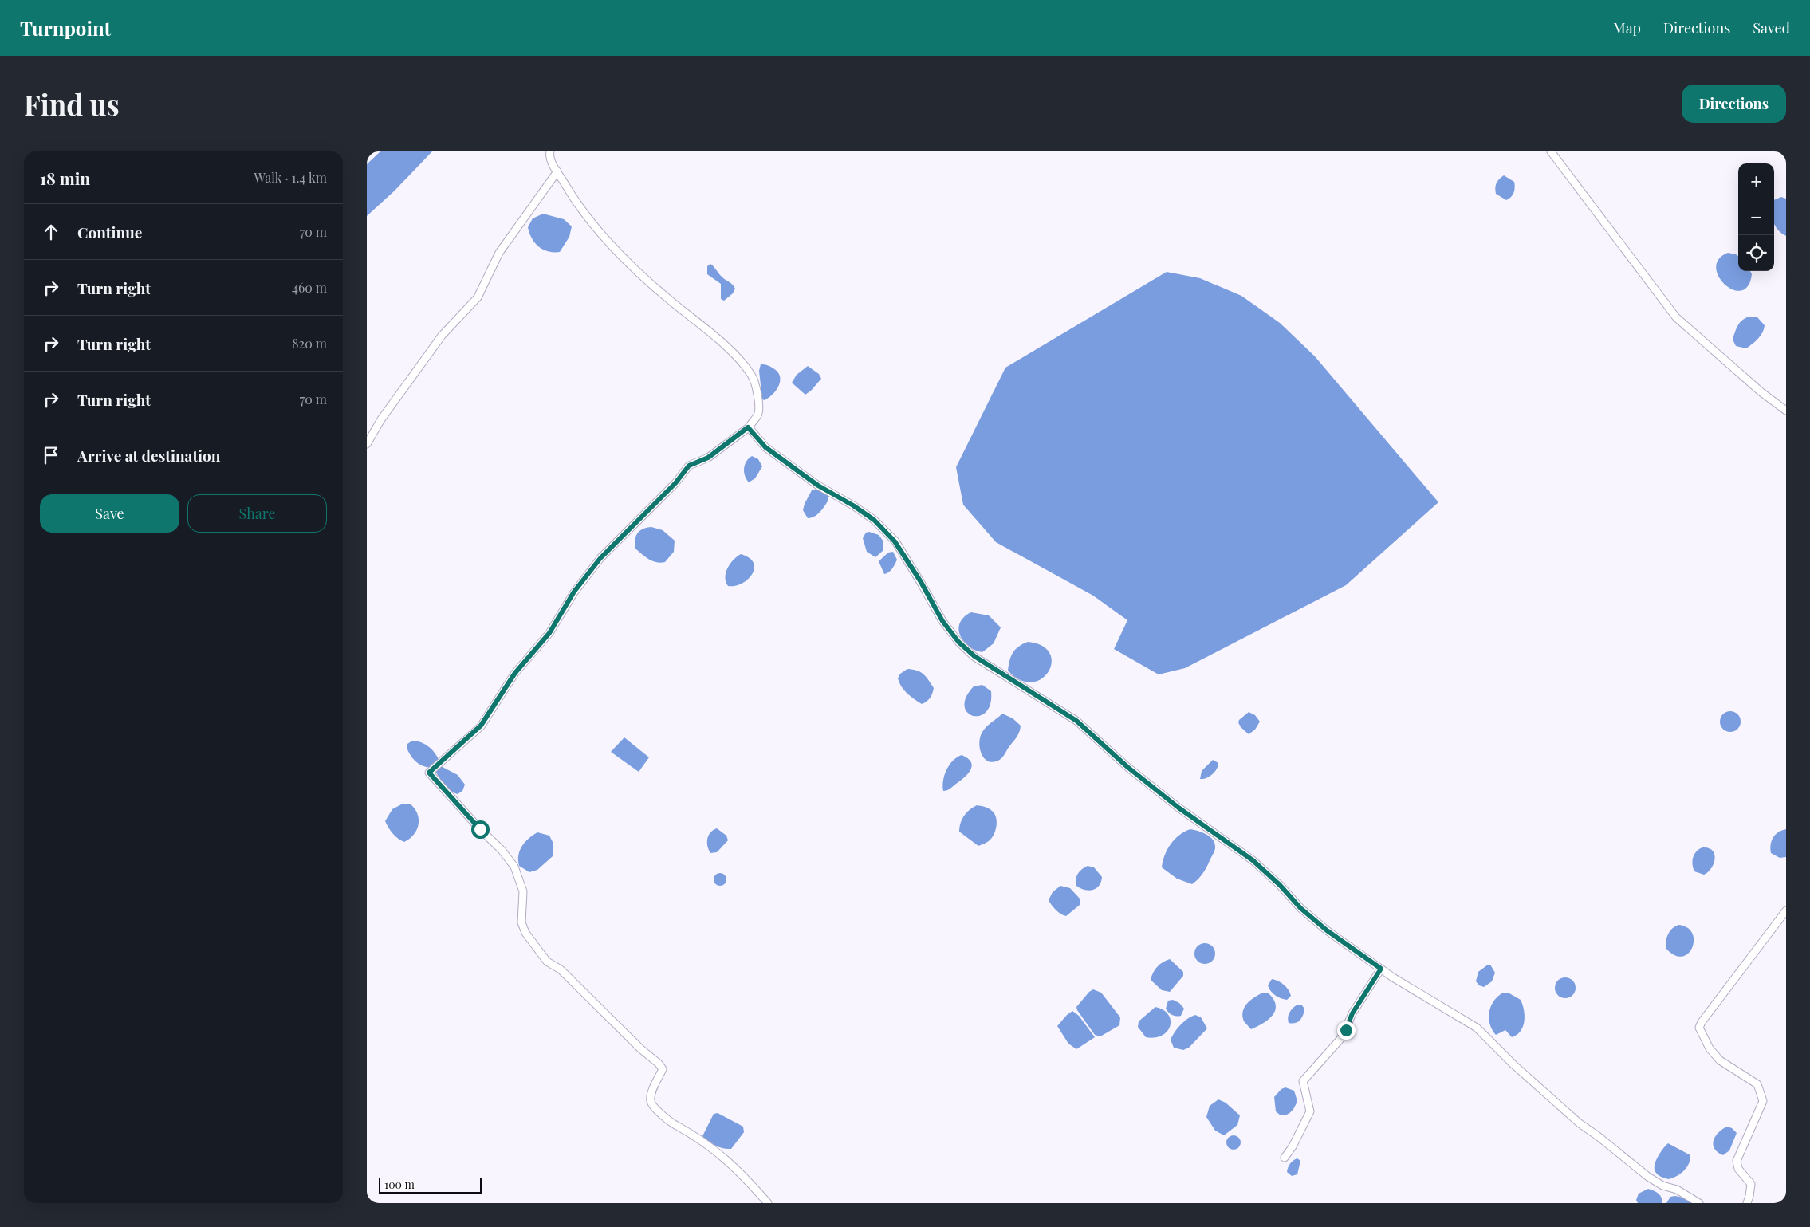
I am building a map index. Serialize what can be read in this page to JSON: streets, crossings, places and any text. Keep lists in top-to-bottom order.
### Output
{
  "scale_bar": "100 m",
  "page": {
    "header": "Turnpoint",
    "nav": ["Map", "Directions", "Saved"],
    "buttons": [
      "Directions",
      ["Save", "Share"]
    ],
    "title": "Find us",
    "heading": ["18 min", "Walk · 1.4 km"],
    "map_buttons": ["+", "−"],
    "list": [
      ["Continue", "70 m"],
      ["Turn right", "460 m"],
      ["Turn right", "820 m"],
      ["Turn right", "70 m"],
      "Arrive at destination"
    ],
    "scale": "100 m"
  }
}
